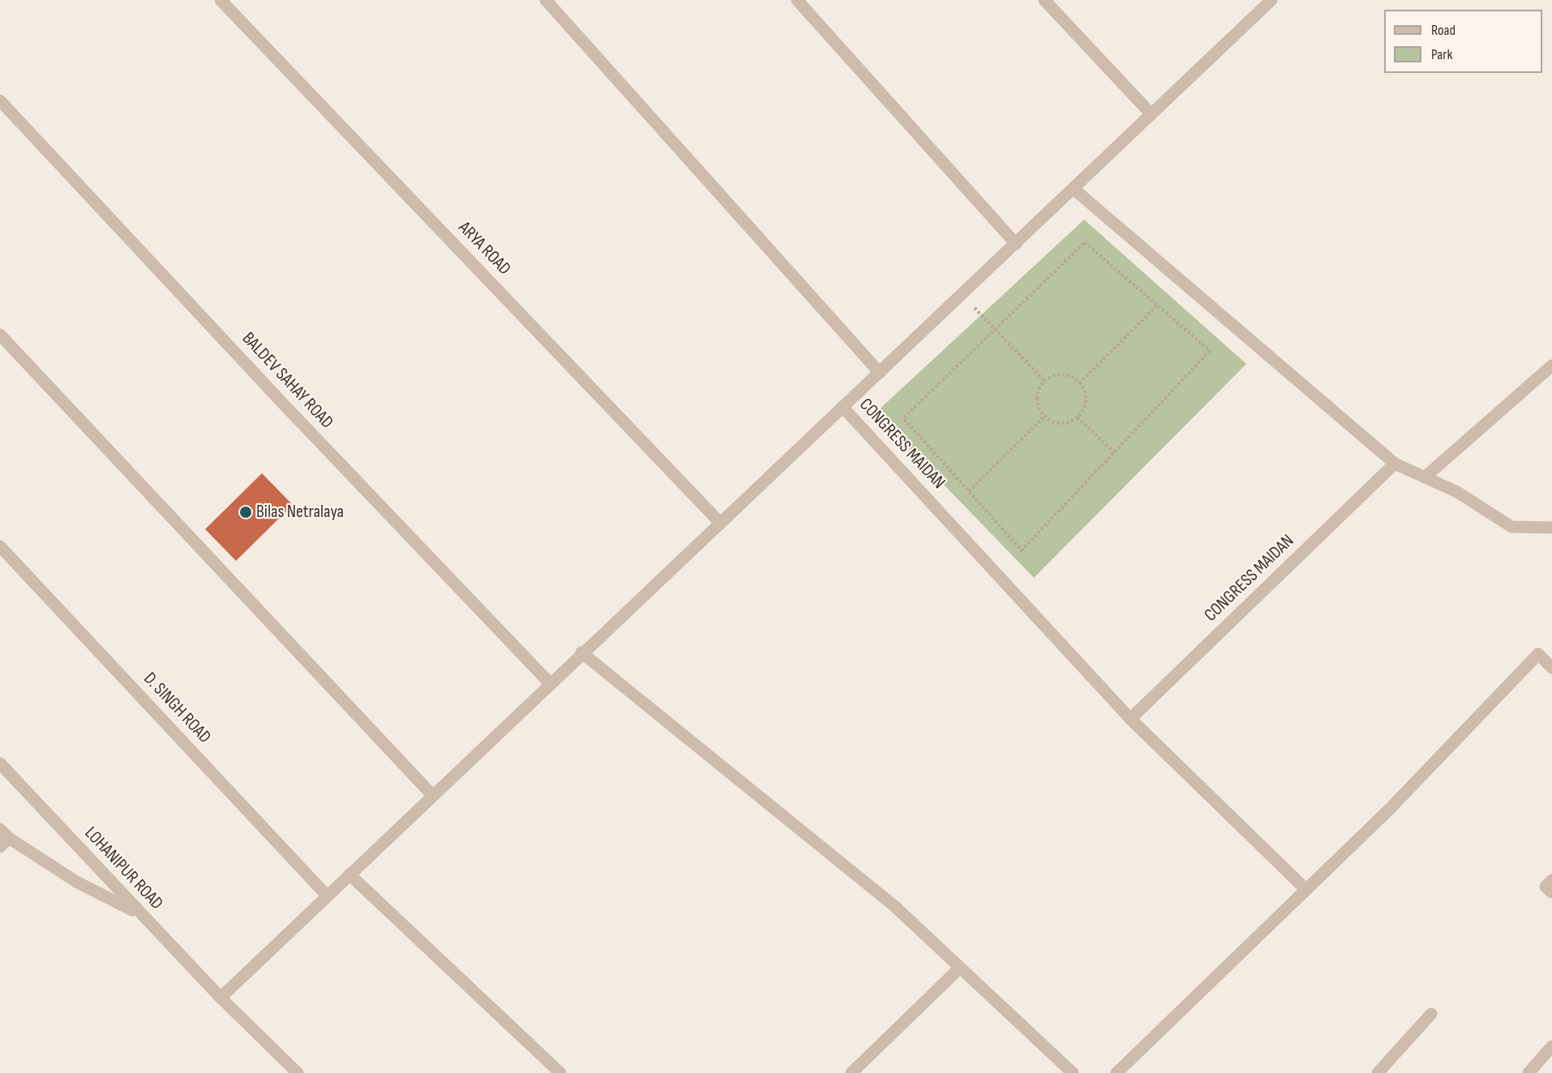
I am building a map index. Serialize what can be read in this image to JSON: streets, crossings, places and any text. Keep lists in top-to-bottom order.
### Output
{
  "streets": {
    "street": [
      "ARYA ROAD",
      "BALDEV SAHAY ROAD",
      "CONGRESS MAIDAN",
      "D. SINGH ROAD",
      "LOHANIPUR ROAD"
    ]
  },
  "places": ["Bilas Netralaya"],
  "legend": ["Road", "Park"]
}
